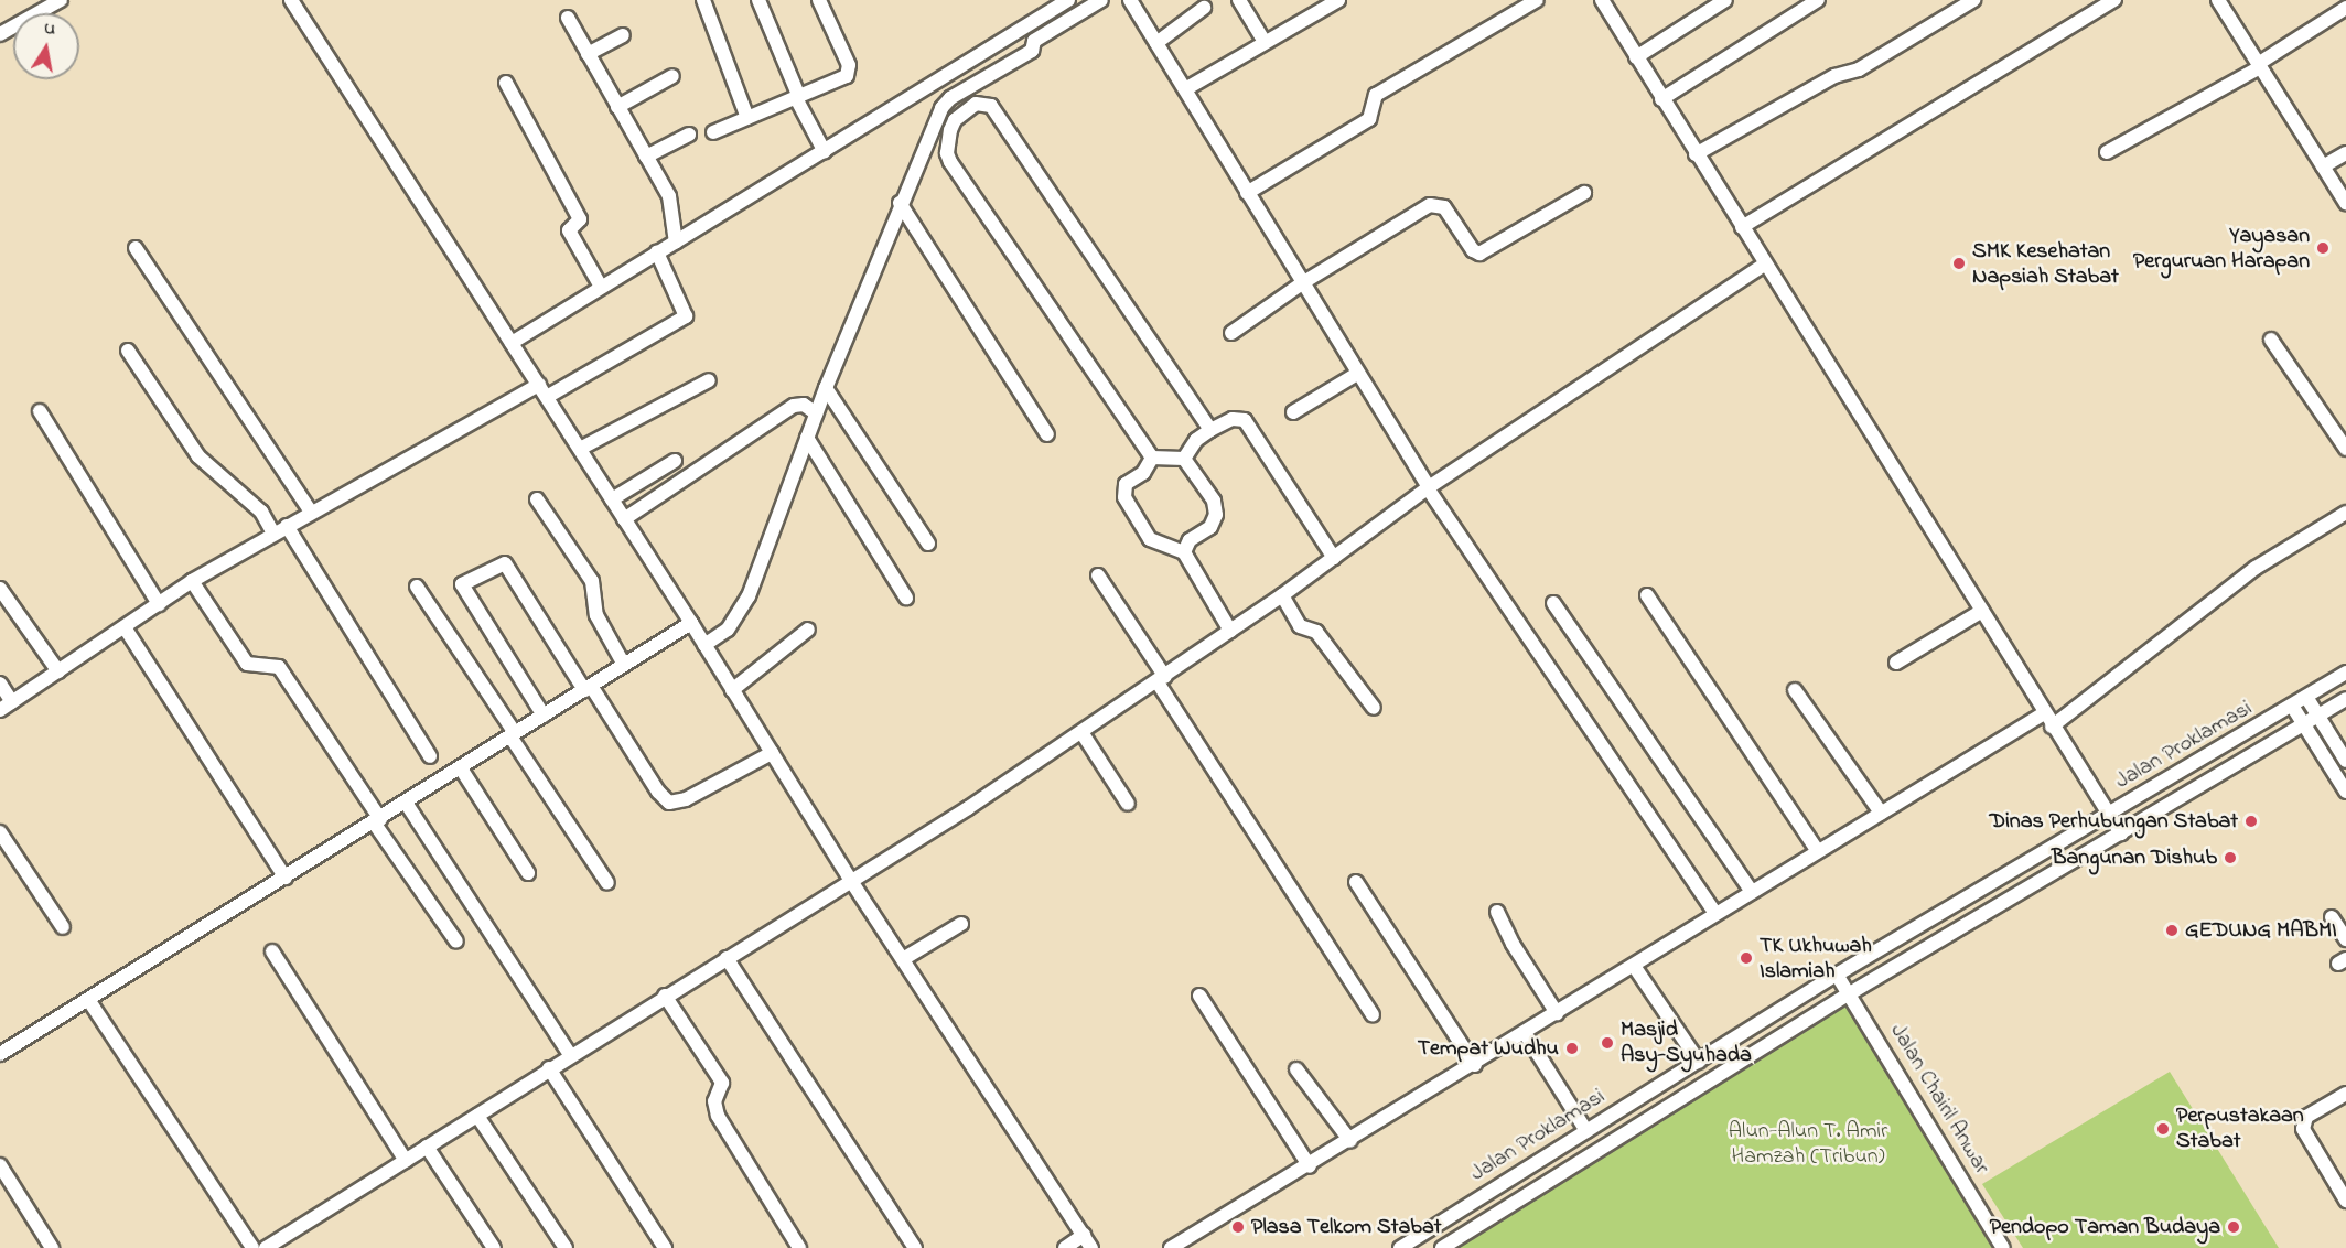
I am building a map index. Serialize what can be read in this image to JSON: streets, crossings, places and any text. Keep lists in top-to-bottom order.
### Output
{
  "streets": {
    "street": ["Jalan Proklamasi", "Jalan Chairil Anwar"]
  },
  "crossings": [
    ["Jalan Proklamasi", "Jalan Chairil Anwar"]
  ],
  "parks": ["Alun-Alun T. Amir Hamzah (Tribun)"],
  "places": [
    "Yayasan Perguruan Harapan",
    "SMK Kesehatan Napsiah Stabat",
    "Dinas Perhubungan Stabat",
    "Bangunan Dishub",
    "GEDUNG MABMI",
    "TK Ukhuwah Islamiah",
    "Masjid Asy-Syuhada",
    "Tempat Wudhu",
    "Perpustakaan Stabat",
    "Plasa Telkom Stabat",
    "Pendopo Taman Budaya"
  ],
  "north": "top"
}
